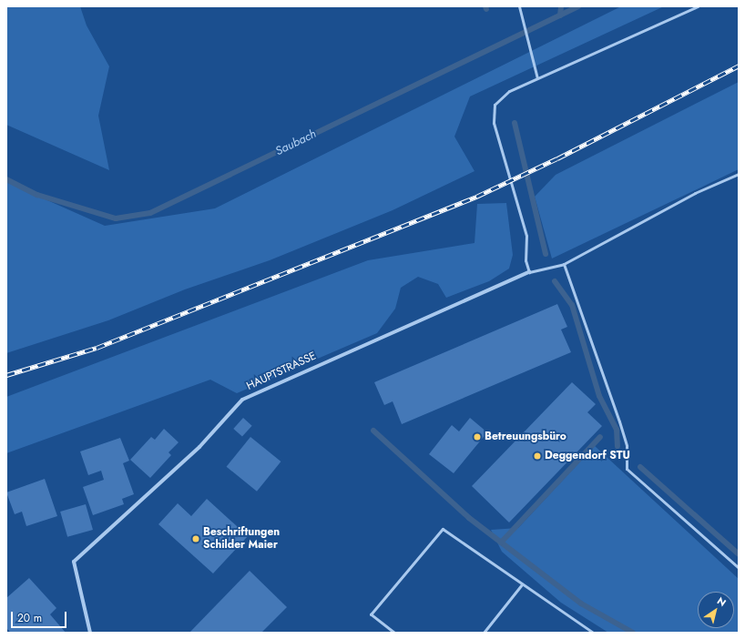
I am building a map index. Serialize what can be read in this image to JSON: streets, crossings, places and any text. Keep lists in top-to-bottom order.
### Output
{
  "streets": {
    "street": ["HAUPTSTRASSE"]
  },
  "water": ["Saubach"],
  "places": ["Betreuungsbüro", "Deggendorf STU", "Beschriftungen Schilder Maier"],
  "scale_bar": "20 m",
  "north": "top right"
}
